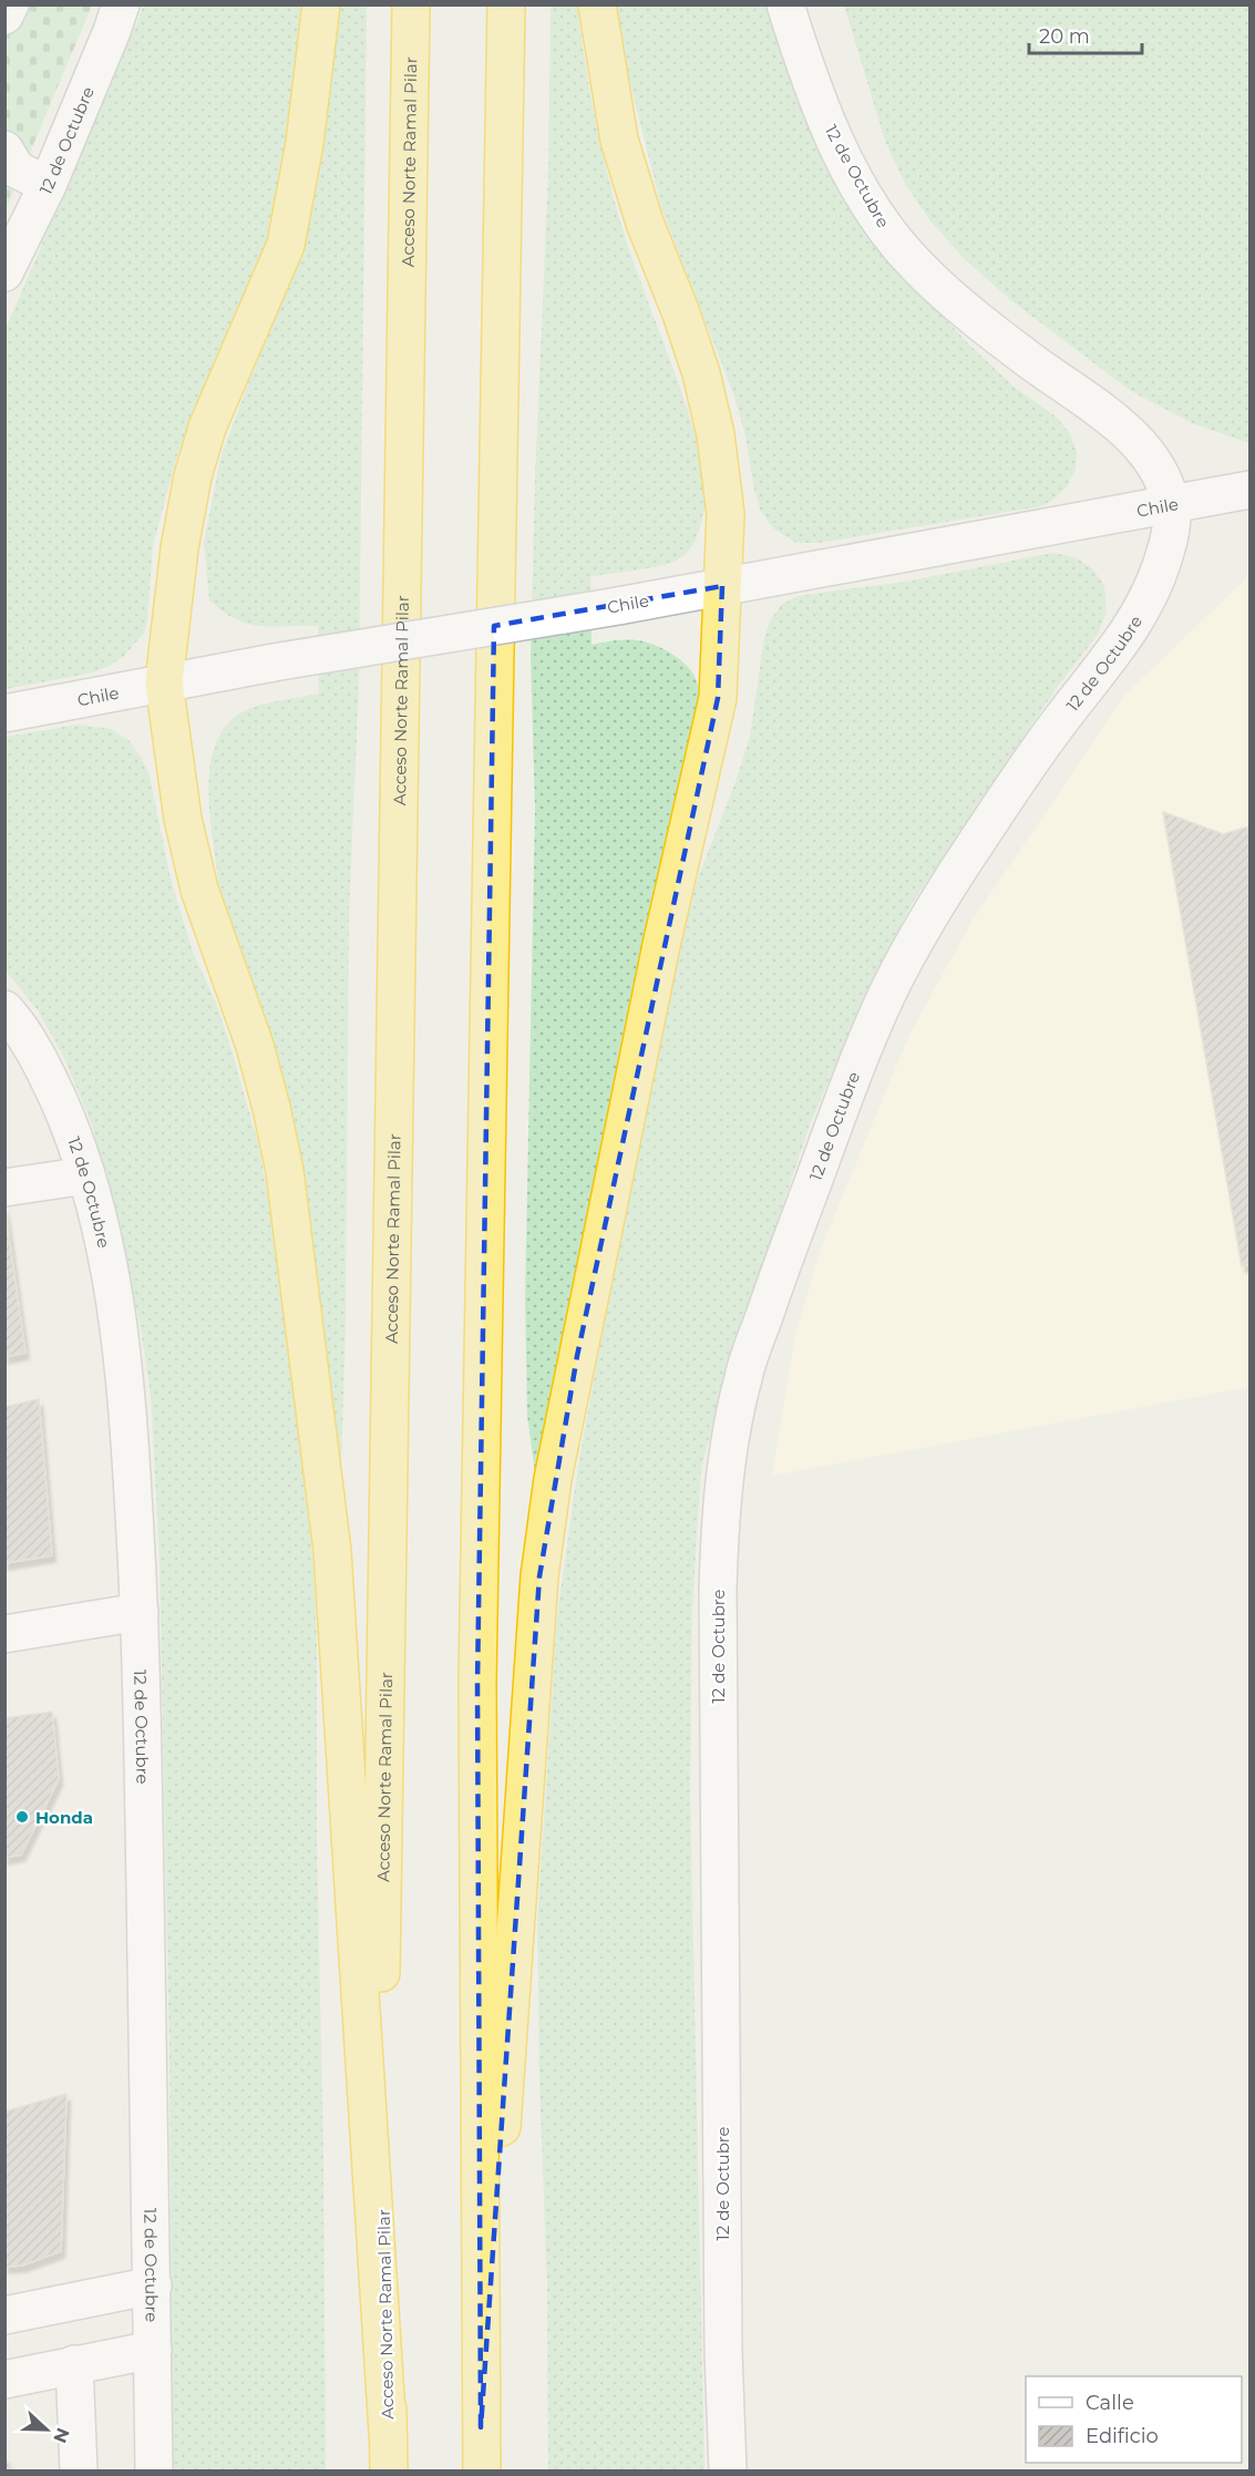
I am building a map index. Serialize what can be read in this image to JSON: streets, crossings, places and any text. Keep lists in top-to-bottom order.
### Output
{
  "streets": {
    "highway": ["Acceso Norte Ramal Pilar"],
    "street": ["12 de Octubre", "Chile"]
  },
  "crossings": [
    ["12 de Octubre", "Chile"]
  ],
  "places": ["Honda"],
  "legend": ["Calle", "Edificio"],
  "scale_bar": "20 m",
  "north": "right"
}
